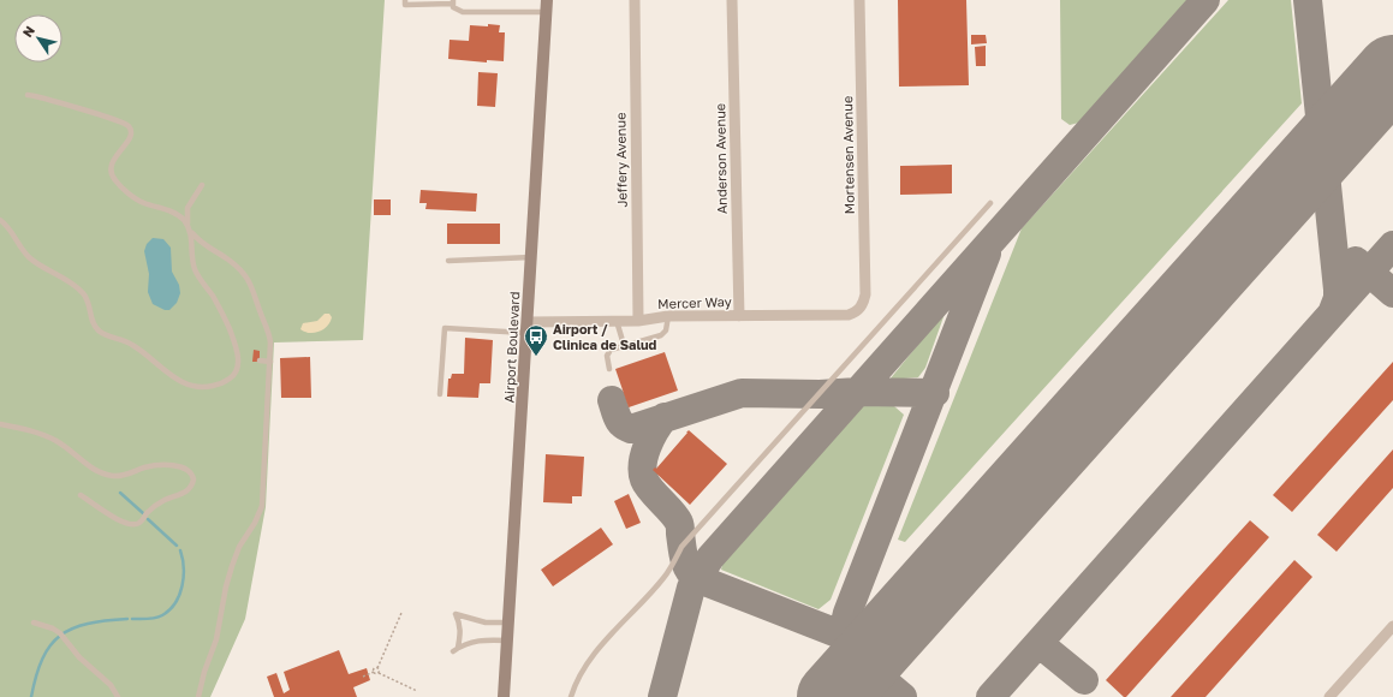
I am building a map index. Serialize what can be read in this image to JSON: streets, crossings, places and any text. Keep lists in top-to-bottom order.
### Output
{
  "streets": {
    "main road": ["Airport Boulevard"],
    "street": [
      "Mortensen Avenue",
      "Anderson Avenue",
      "Jeffery Avenue",
      "Mercer Way"
    ]
  },
  "crossings": [
    ["Mortensen Avenue", "Mercer Way"],
    ["Anderson Avenue", "Mercer Way"],
    ["Jeffery Avenue", "Mercer Way"],
    ["Mercer Way", "Airport Boulevard"]
  ],
  "places": {
    "bus stop": ["Airport / Clinica de Salud"]
  },
  "north": "top left"
}
